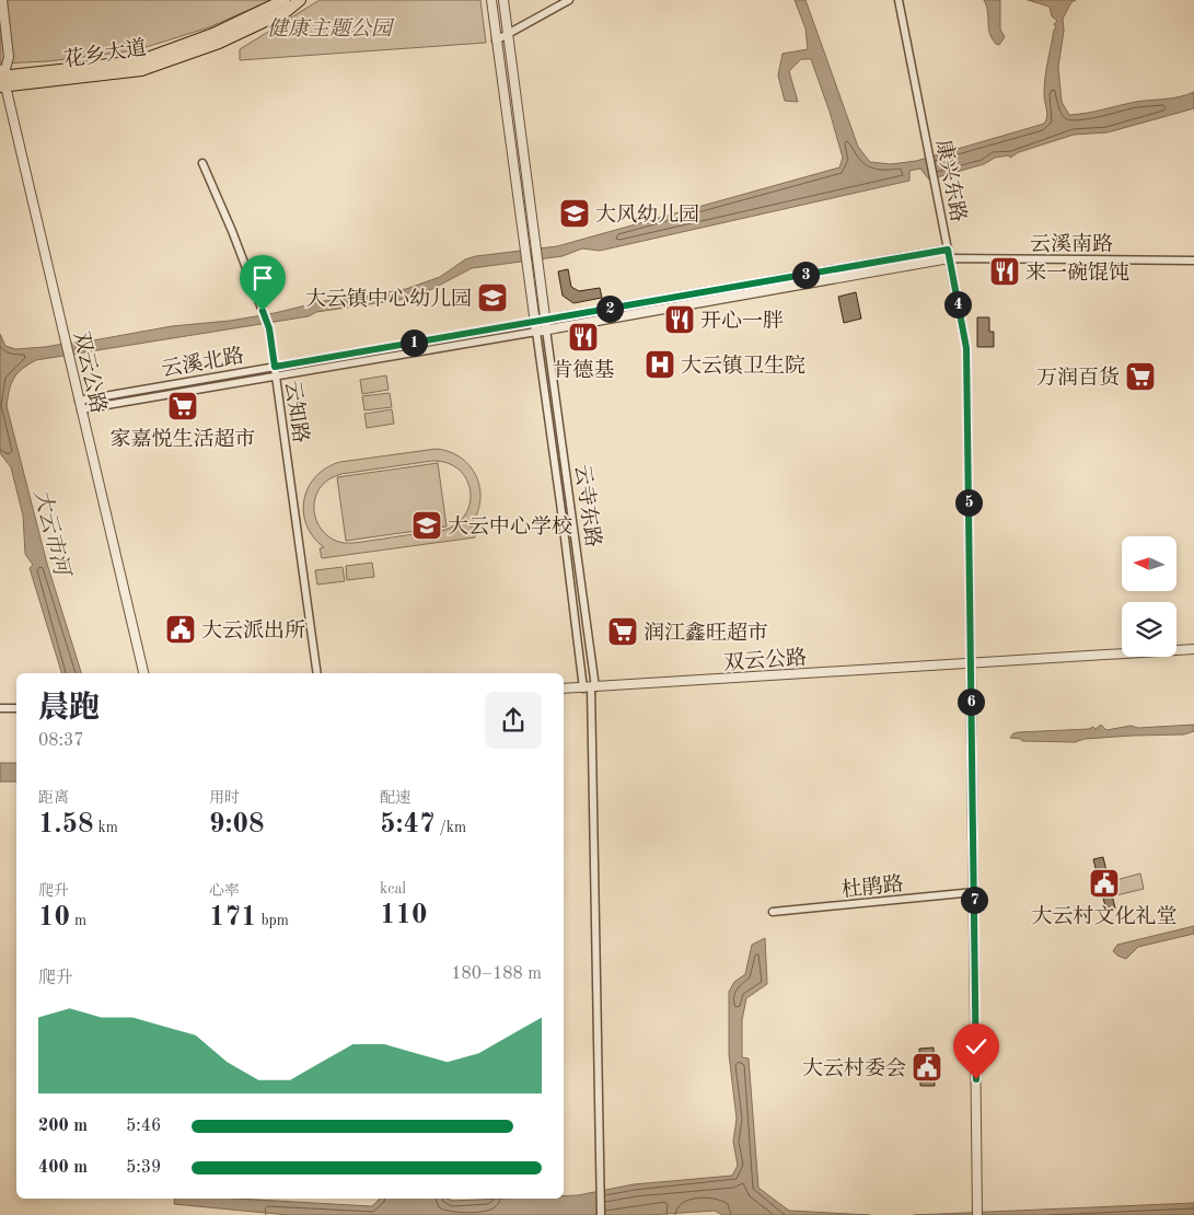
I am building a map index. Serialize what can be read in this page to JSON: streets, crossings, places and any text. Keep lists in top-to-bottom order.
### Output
{
  "streets": {
    "main road": ["花乡大道"],
    "street": [
      "康兴东路",
      "云溪南路",
      "云溪北路",
      "双云公路",
      "云知路",
      "云寺东路",
      "杜鹃路"
    ]
  },
  "crossings": [
    ["花乡大道", "双云公路"],
    ["康兴东路", "云溪南路"],
    ["康兴东路", "云溪北路"],
    ["康兴东路", "双云公路"],
    ["云溪南路", "云溪北路"],
    ["云溪北路", "双云公路"],
    ["云溪北路", "云知路"],
    ["云溪北路", "云寺东路"],
    ["双云公路", "云寺东路"]
  ],
  "water": ["大云市河"],
  "parks": ["健康主题公园"],
  "places": {
    "school or university": ["大风幼儿园", "大云镇中心幼儿园", "大云中心学校"],
    "restaurant": ["来一碗馄饨", "开心一胖", "肯德基"],
    "hospital": ["大云镇卫生院"],
    "supermarket": ["万润百货", "家嘉悦生活超市", "润江鑫旺超市"],
    "public building": ["大云派出所", "大云村文化礼堂", "大云村委会"]
  },
  "north": "left",
  "page": {
    "pins": [
      "3",
      "4",
      "2",
      "1",
      "5",
      "6",
      "7"
    ],
    "heading": ["晨跑", "08:37"],
    "stats": [
      ["距离", "1.58 km"],
      ["用时", "9:08"],
      ["配速", "5:47 /km"],
      ["爬升", "10 m"],
      ["心率", "171 bpm"],
      ["kcal", "110"]
    ],
    "chart": ["爬升", "180–188 m"],
    "list": [
      {
        "name": "200 m",
        "note": "5:46"
      },
      {
        "name": "400 m",
        "note": "5:39"
      }
    ]
  }
}
